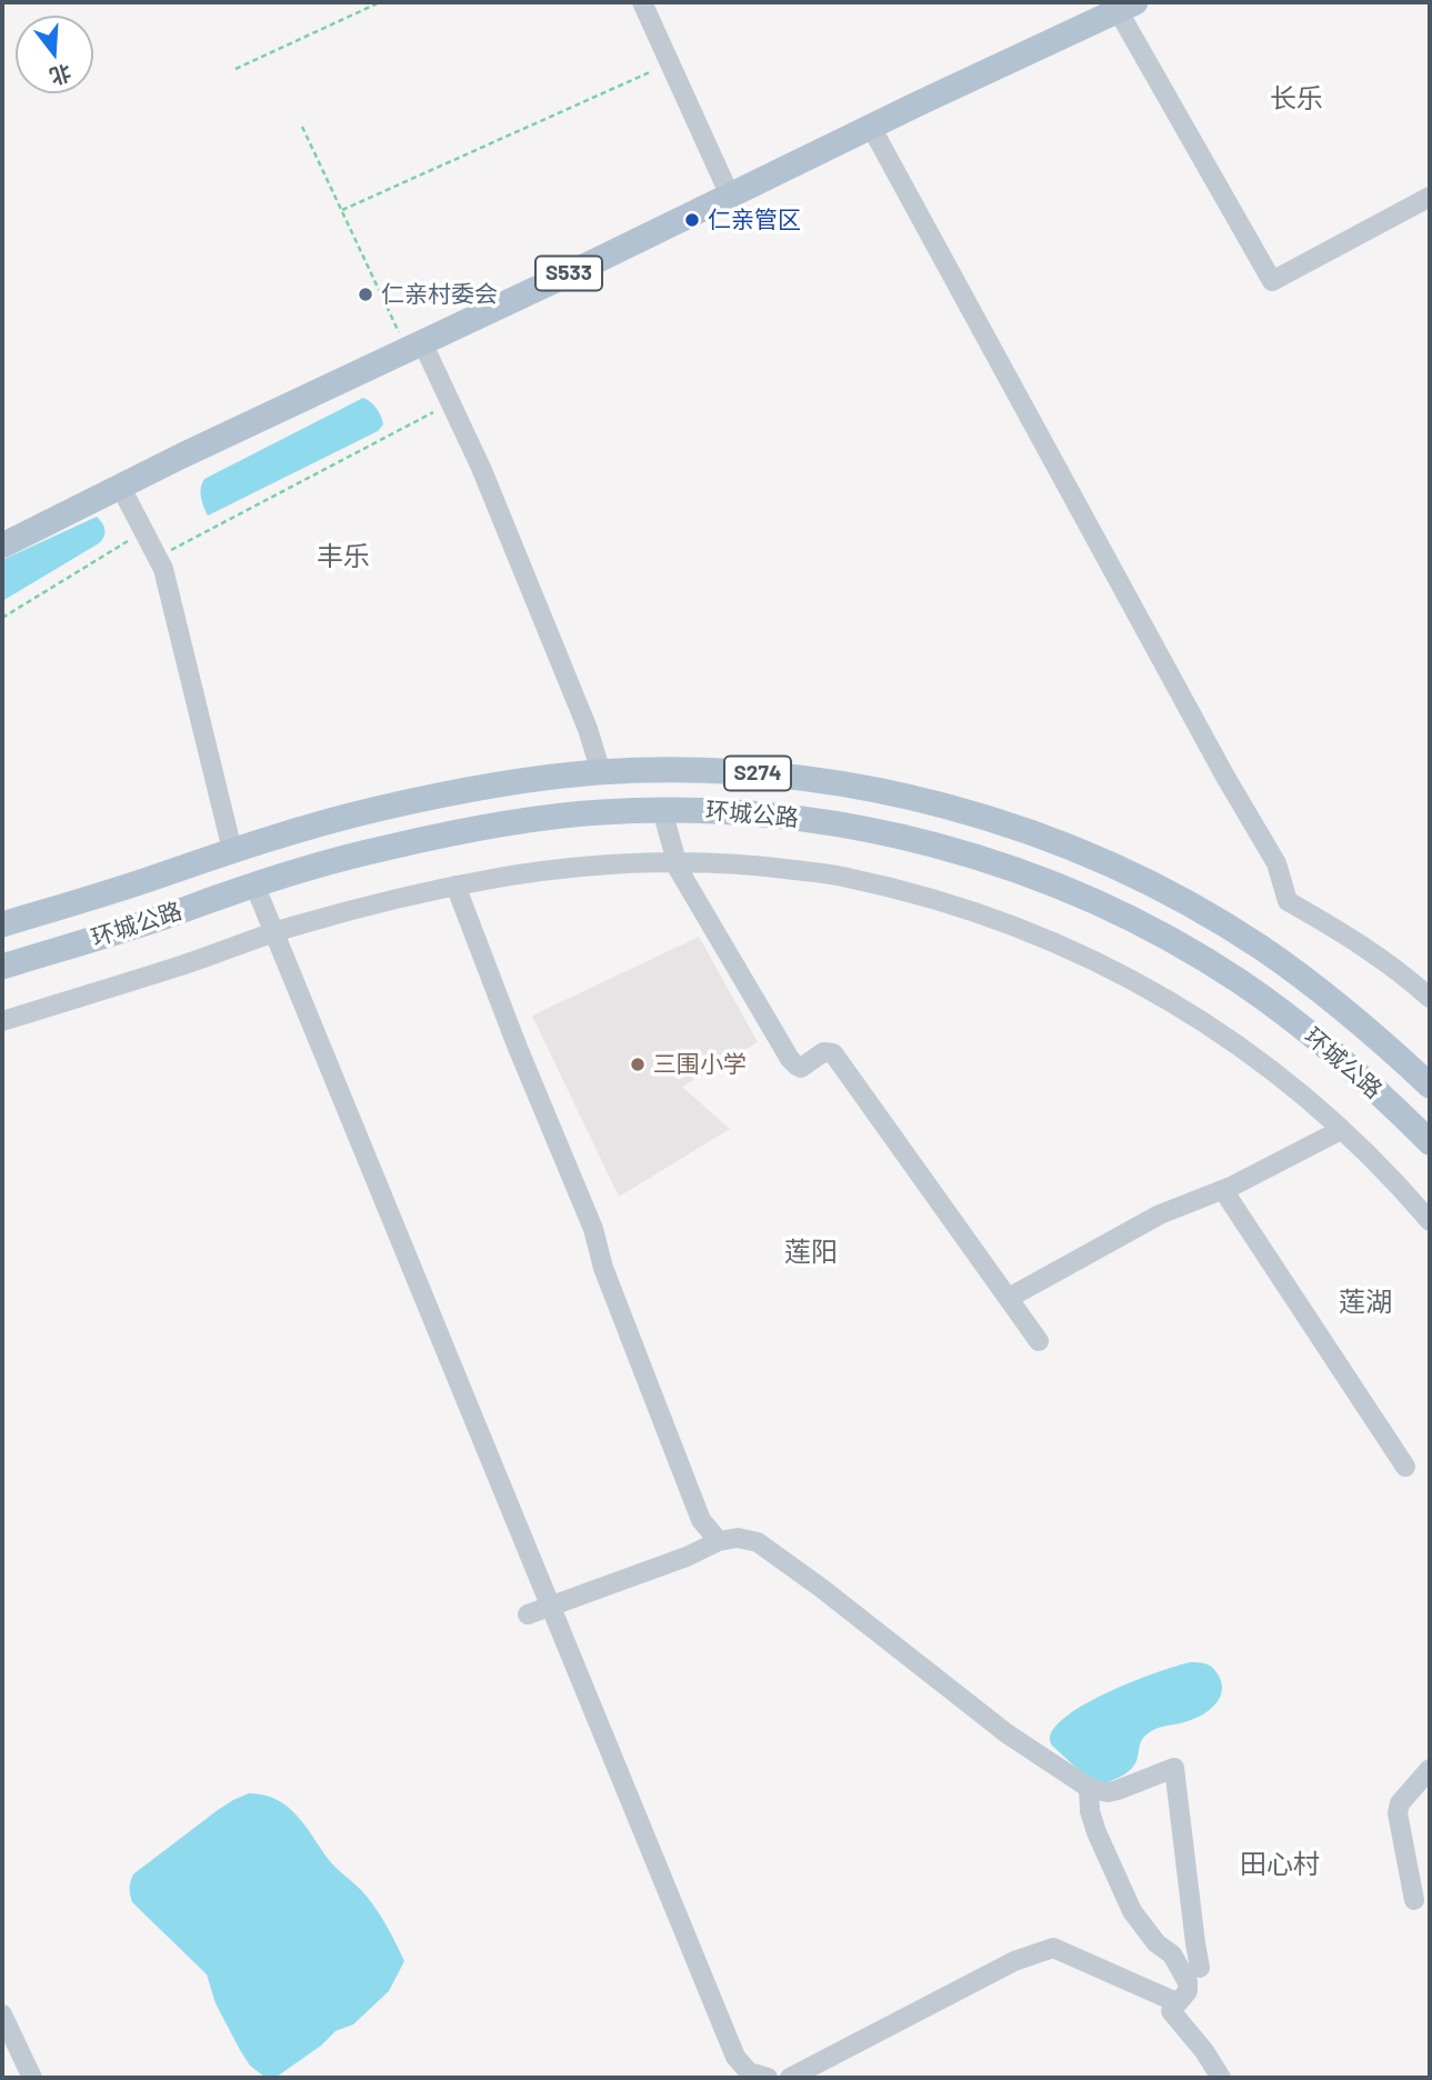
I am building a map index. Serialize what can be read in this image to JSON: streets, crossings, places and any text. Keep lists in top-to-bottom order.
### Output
{
  "streets": {
    "main road": ["S533", "S274", "环城公路"]
  },
  "crossings": [
    ["S274", "环城公路"]
  ],
  "districts": [
    "长乐",
    "丰乐",
    "莲阳",
    "莲湖",
    "田心村"
  ],
  "places": ["仁亲管区", "仁亲村委会", "三围小学"],
  "north": "bottom"
}
